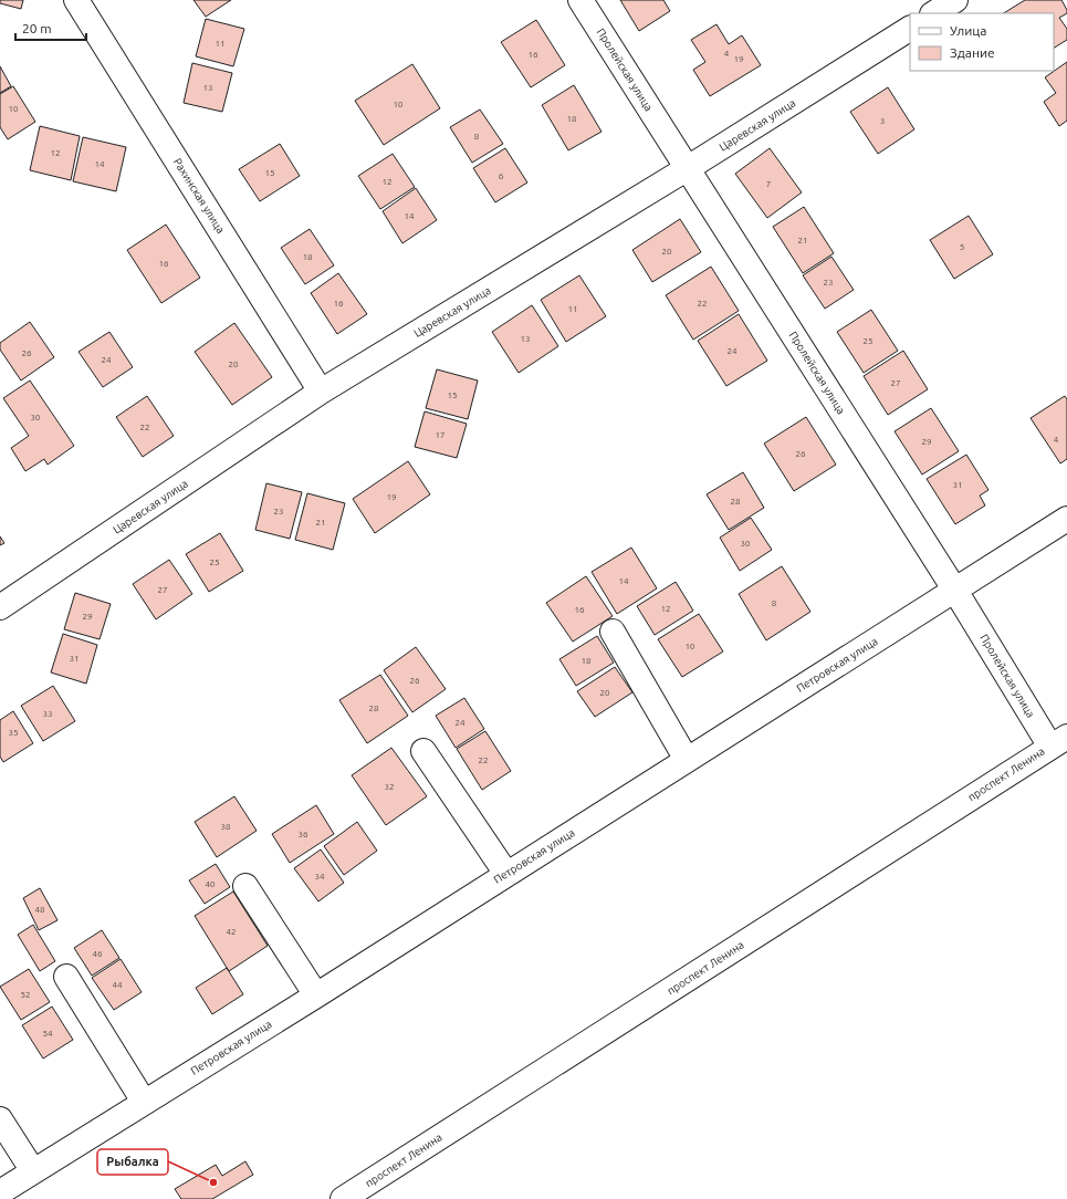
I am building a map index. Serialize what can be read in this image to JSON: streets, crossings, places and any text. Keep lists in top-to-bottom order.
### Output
{
  "streets": {
    "street": [
      "Пролейская улица",
      "Царевская улица",
      "Рахинская улица",
      "Петровская улица",
      "проспект Ленина"
    ]
  },
  "crossings": [
    ["Пролейская улица", "Царевская улица"],
    ["Пролейская улица", "Петровская улица"],
    ["Пролейская улица", "проспект Ленина"],
    ["Царевская улица", "Рахинская улица"]
  ],
  "places": ["Рыбалка"],
  "house_numbers": [
    "11",
    "4",
    "16",
    "19",
    "13",
    "10",
    "10",
    "18",
    "3",
    "8",
    "12",
    "14",
    "15",
    "6",
    "12",
    "7",
    "14",
    "21",
    "5",
    "20",
    "18",
    "16",
    "23",
    "16",
    "22",
    "11",
    "13",
    "25",
    "24",
    "26",
    "24",
    "20",
    "27",
    "15",
    "30",
    "22",
    "17",
    "4",
    "29",
    "26",
    "31",
    "19",
    "28",
    "23",
    "21",
    "30",
    "25",
    "14",
    "27",
    "8",
    "12",
    "16",
    "29",
    "10",
    "31",
    "18",
    "26",
    "20",
    "28",
    "33",
    "24",
    "35",
    "22",
    "32",
    "38",
    "36",
    "34",
    "40",
    "48",
    "42",
    "46",
    "44",
    "52",
    "54"
  ],
  "legend": ["Улица", "Здание"],
  "scale_bar": "20 m"
}
